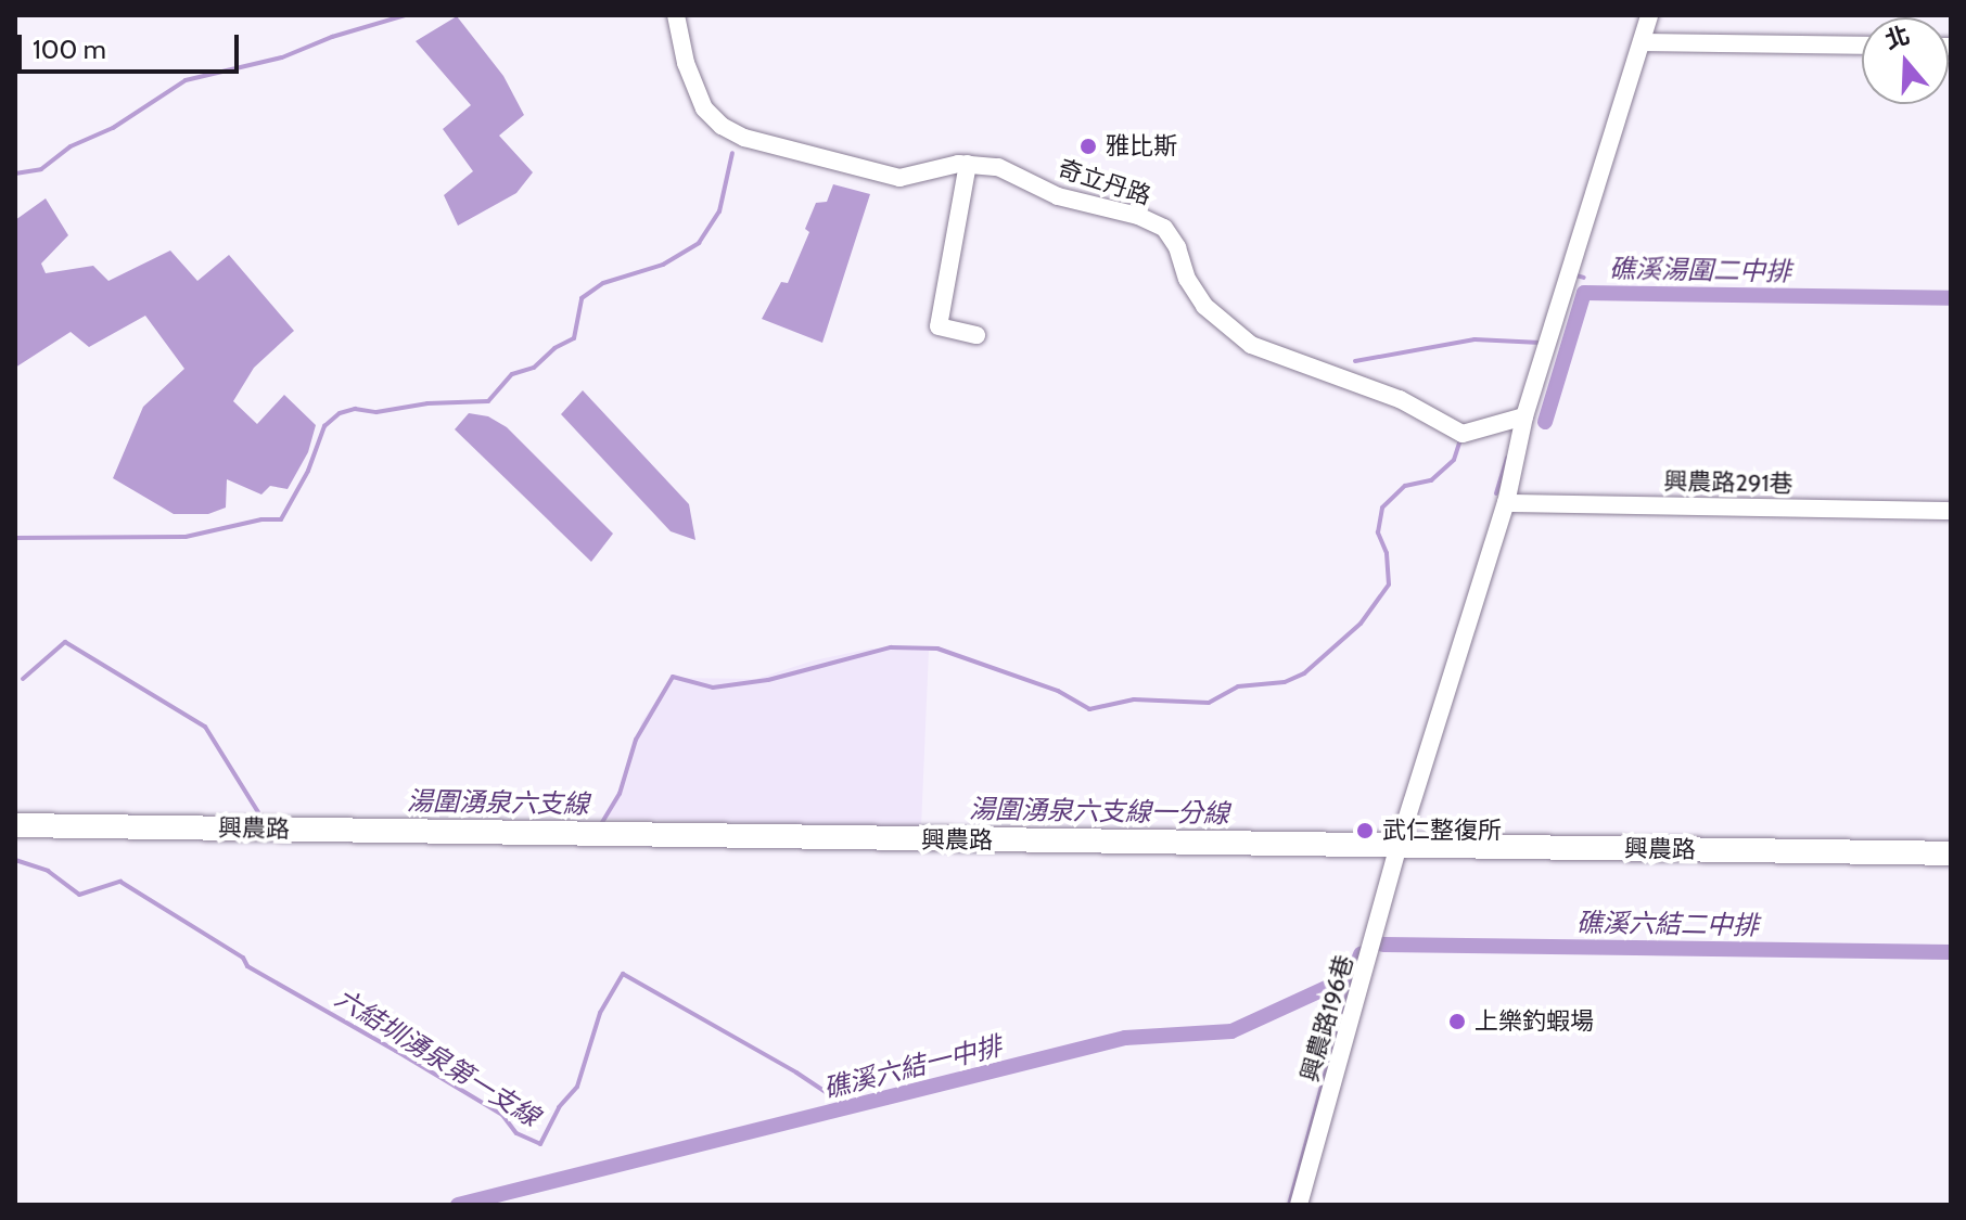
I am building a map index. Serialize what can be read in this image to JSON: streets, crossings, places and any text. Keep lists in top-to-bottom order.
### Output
{
  "streets": {
    "street": [
      "奇立丹路",
      "興農路291巷",
      "興農路",
      "興農路196巷"
    ]
  },
  "crossings": [
    ["興農路", "興農路196巷"]
  ],
  "water": [
    "礁溪湯圍二中排",
    "湯圍湧泉六支線",
    "湯圍湧泉六支線一分線",
    "礁溪六結二中排",
    "六結圳湧泉第一支線",
    "礁溪六結一中排"
  ],
  "places": ["雅比斯", "武仁整復所", "上樂釣蝦場"],
  "scale_bar": "100 m",
  "north": "top"
}
